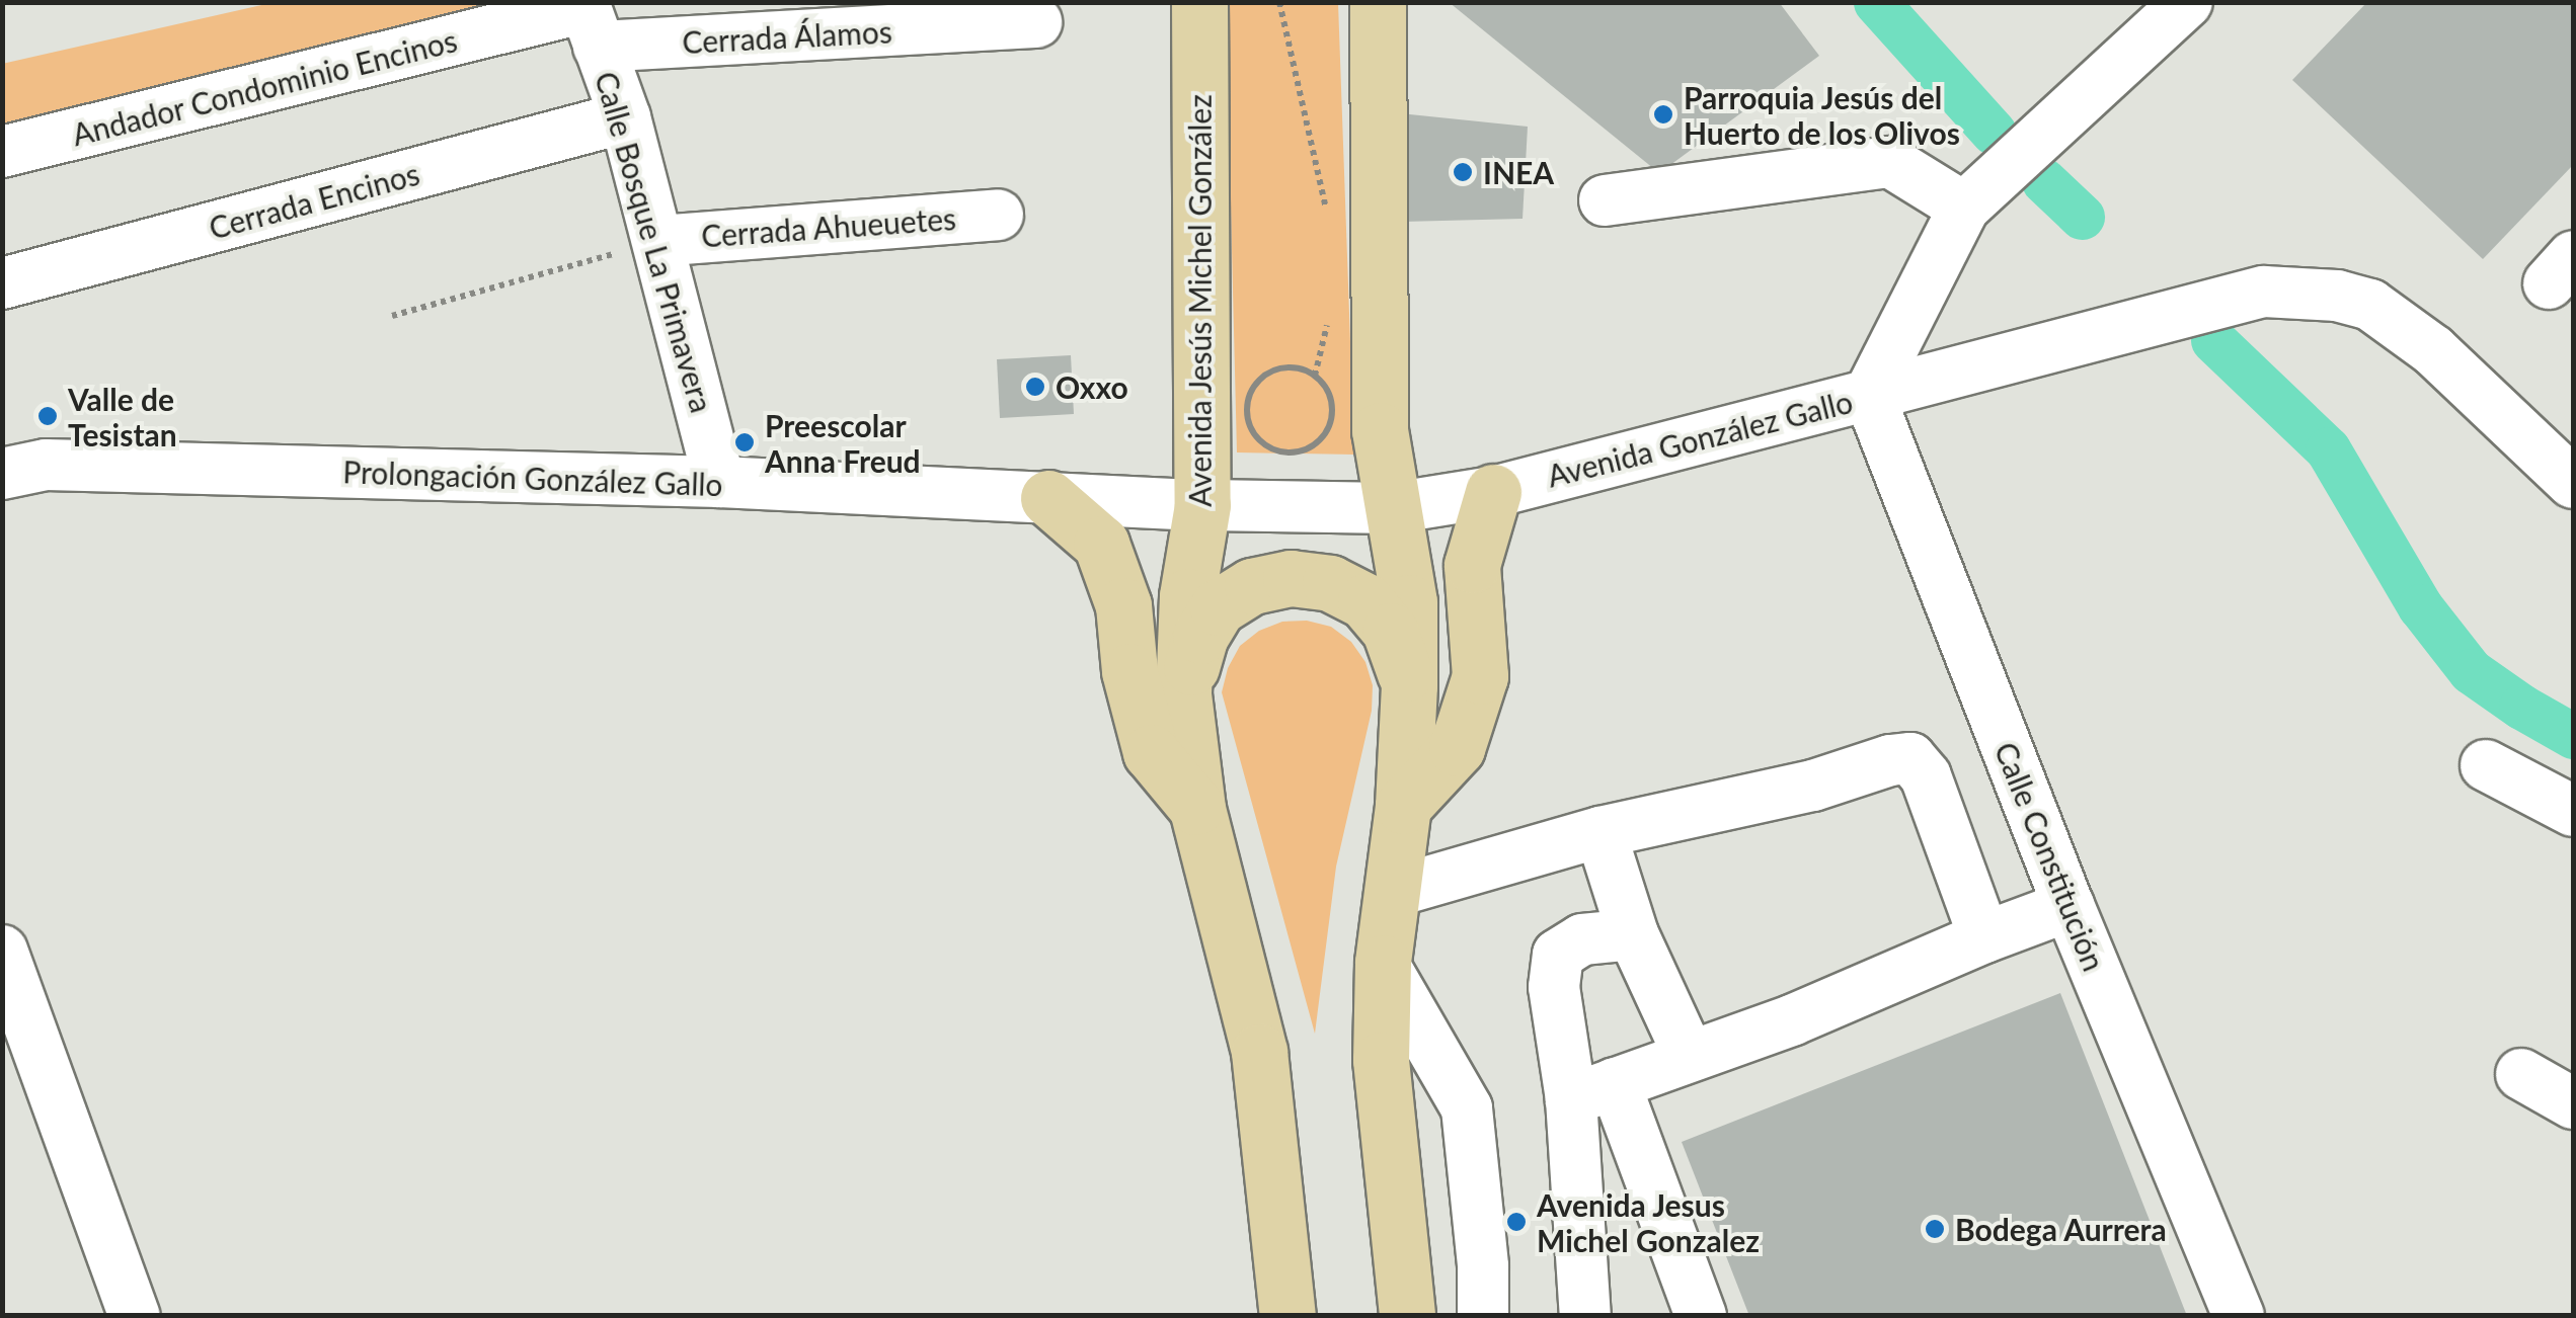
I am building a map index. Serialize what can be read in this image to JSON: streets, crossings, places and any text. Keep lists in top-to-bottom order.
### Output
{
  "streets": {
    "main road": ["Avenida Jesús Michel González"],
    "street": [
      "Cerrada Álamos",
      "Andador Condominio Encinos",
      "Cerrada Encinos",
      "Cerrada Ahueuetes",
      "Calle Bosque La Primavera",
      "Avenida González Gallo",
      "Prolongación González Gallo",
      "Calle Constitución"
    ]
  },
  "crossings": [
    ["Cerrada Álamos", "Andador Condominio Encinos"],
    ["Cerrada Álamos", "Calle Bosque La Primavera"],
    ["Andador Condominio Encinos", "Calle Bosque La Primavera"],
    ["Cerrada Encinos", "Calle Bosque La Primavera"],
    ["Cerrada Ahueuetes", "Calle Bosque La Primavera"],
    ["Calle Bosque La Primavera", "Prolongación González Gallo"],
    ["Avenida Jesús Michel González", "Avenida González Gallo"],
    ["Avenida Jesús Michel González", "Prolongación González Gallo"],
    ["Avenida González Gallo", "Prolongación González Gallo"],
    ["Avenida González Gallo", "Calle Constitución"]
  ],
  "places": [
    "Parroquia Jesús del Huerto de los Olivos",
    "INEA",
    "Oxxo",
    "Valle de Tesistan",
    "Preescolar Anna Freud",
    "Avenida Jesus Michel Gonzalez",
    "Bodega Aurrera"
  ]
}
